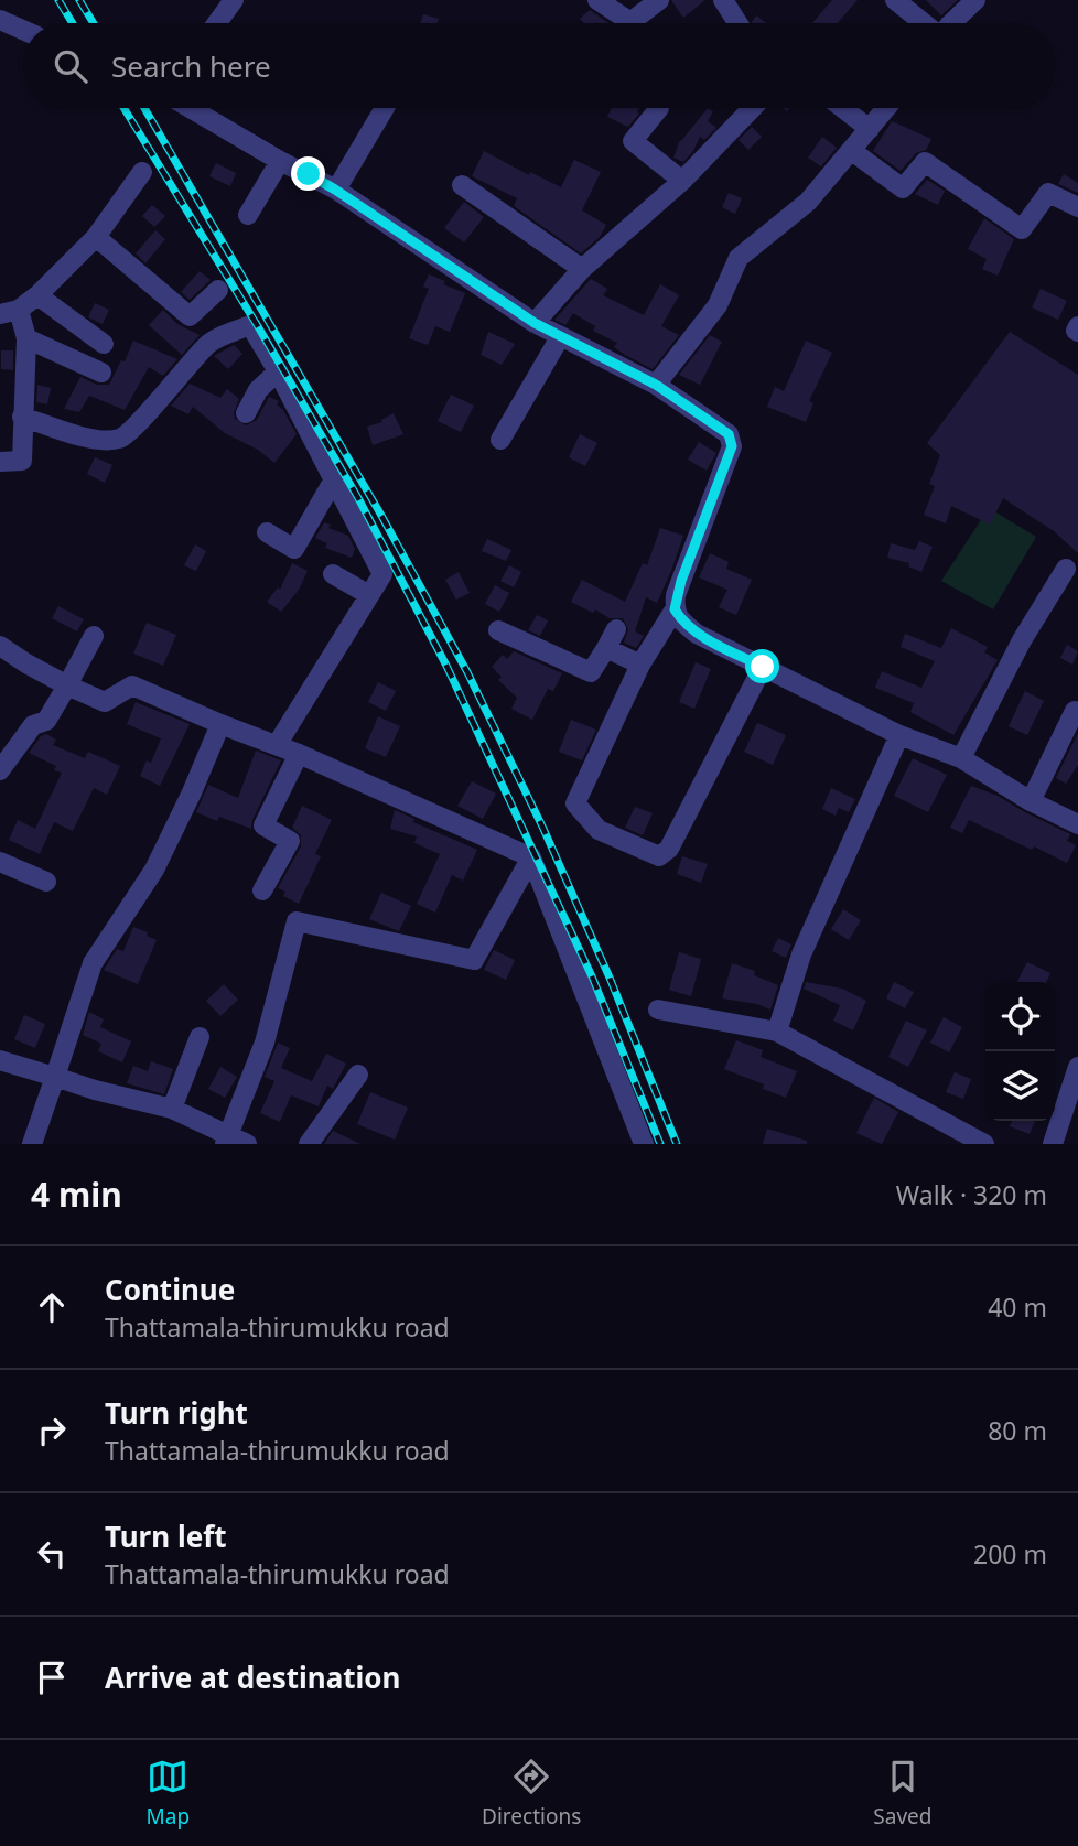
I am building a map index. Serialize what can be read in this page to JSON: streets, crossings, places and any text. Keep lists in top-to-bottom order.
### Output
{
  "page": {
    "search": "Search here",
    "heading": ["4 min", "Walk · 320 m"],
    "list": [
      ["Continue", "Thattamala-thirumukku road", "40 m"],
      ["Turn right", "Thattamala-thirumukku road", "80 m"],
      ["Turn left", "Thattamala-thirumukku road", "200 m"],
      "Arrive at destination"
    ],
    "nav": ["Map", "Directions", "Saved"]
  }
}
